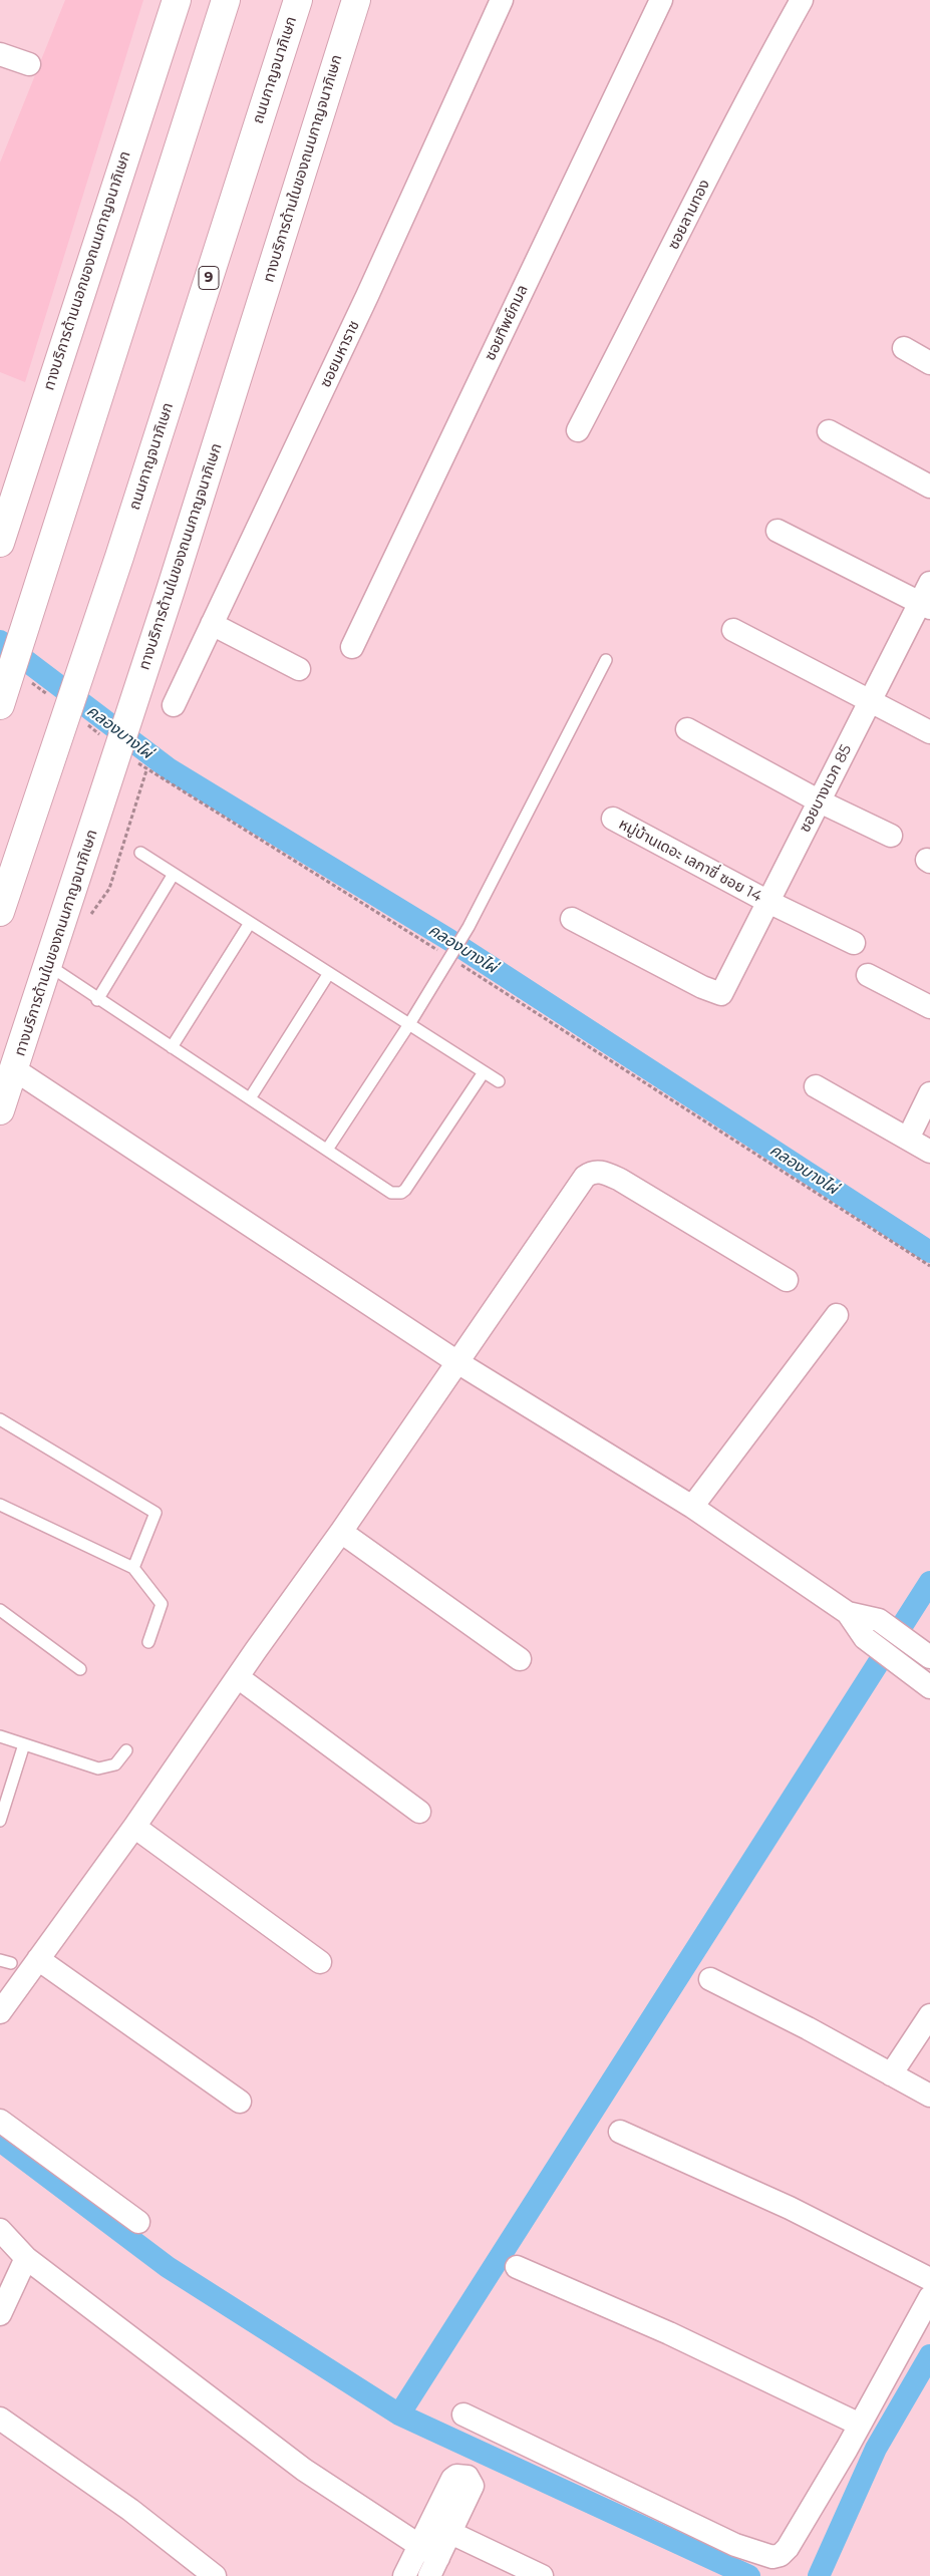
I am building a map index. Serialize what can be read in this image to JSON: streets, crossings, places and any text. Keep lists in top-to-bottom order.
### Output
{
  "streets": {
    "main road": [
      "ถนนกาญจนาภิเษก",
      "ทางบริการด้านในของถนนกาญจนาภิเษก",
      "ทางบริการด้านนอกของถนนกาญจนาภิเษก",
      "9"
    ],
    "street": [
      "ซอยลานทอง",
      "ซอยทิพย์กมล",
      "ซอยมหาราช",
      "ซอยบางแวก 85",
      "หมู่บ้านเดอะ เลกาซี่ ซอย 14"
    ]
  },
  "crossings": [
    ["ซอยบางแวก 85", "หมู่บ้านเดอะ เลกาซี่ ซอย 14"]
  ],
  "water": ["คลองบางไผ่"]
}
